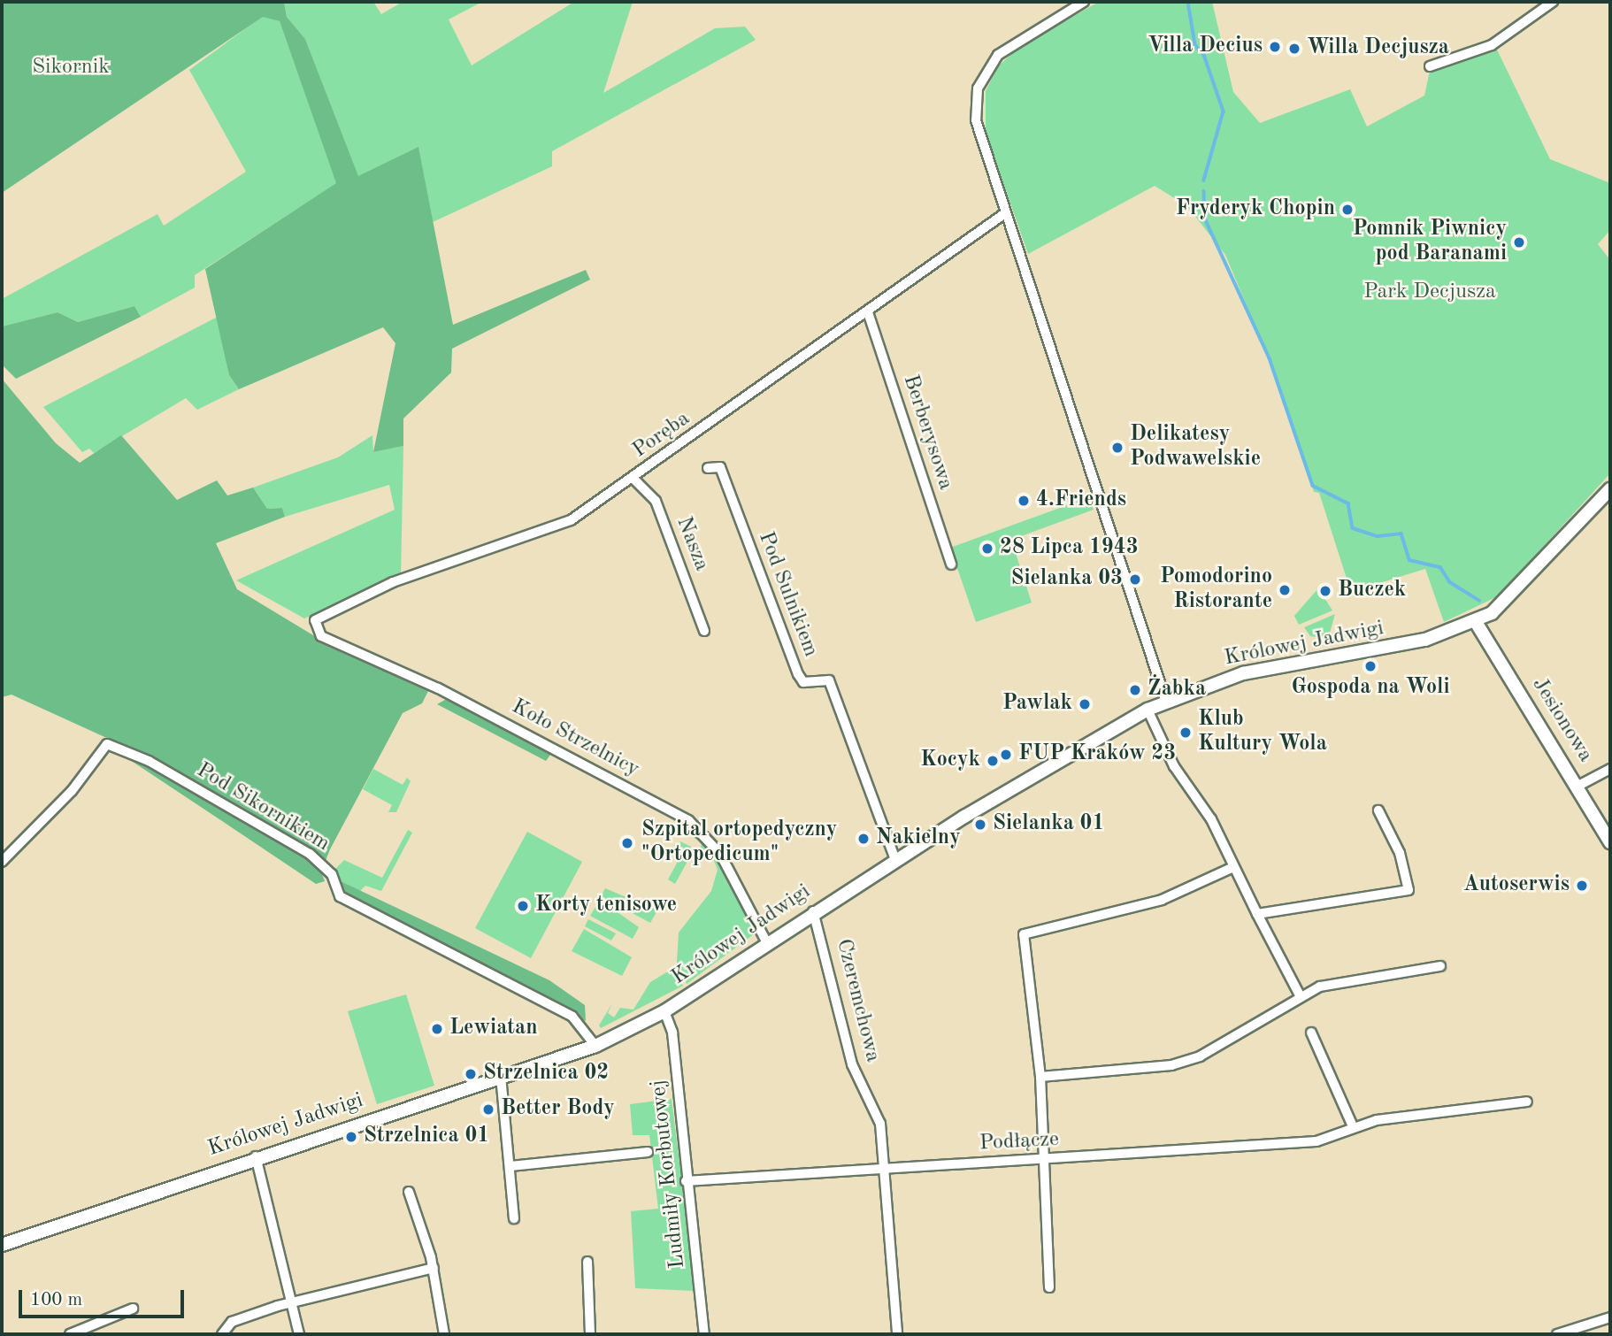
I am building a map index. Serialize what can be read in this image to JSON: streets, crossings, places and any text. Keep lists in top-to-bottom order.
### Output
{
  "streets": {
    "street": [
      "Berberysowa",
      "Poręba",
      "Nasza",
      "Pod Sulnikiem",
      "Królowej Jadwigi",
      "Jesionowa",
      "Koło Strzelnicy",
      "Pod Sikornikiem",
      "Czeremchowa",
      "Podłącze",
      "Ludmiły Korbutowej"
    ]
  },
  "crossings": [
    ["Berberysowa", "Poręba"],
    ["Poręba", "Nasza"],
    ["Poręba", "Koło Strzelnicy"],
    ["Pod Sulnikiem", "Królowej Jadwigi"],
    ["Królowej Jadwigi", "Jesionowa"],
    ["Królowej Jadwigi", "Koło Strzelnicy"],
    ["Królowej Jadwigi", "Pod Sikornikiem"],
    ["Królowej Jadwigi", "Czeremchowa"],
    ["Królowej Jadwigi", "Ludmiły Korbutowej"],
    ["Czeremchowa", "Podłącze"],
    ["Podłącze", "Ludmiły Korbutowej"]
  ],
  "parks": ["Sikornik", "Park Decjusza"],
  "places": [
    "Villa Decius",
    "Willa Decjusza",
    "Fryderyk Chopin",
    "Pomnik Piwnicy pod Baranami",
    "Delikatesy Podwawelskie",
    "4.Friends",
    "28 Lipca 1943",
    "Sielanka 03",
    "Pomodorino Ristorante",
    "Buczek",
    "Gospoda na Woli",
    "Żabka",
    "Pawlak",
    "Klub Kultury Wola",
    "FUP Kraków 23",
    "Kocyk",
    "Sielanka 01",
    "Nakielny",
    "Szpital ortopedyczny \"Ortopedicum\"",
    "Autoserwis",
    "Korty tenisowe",
    "Lewiatan",
    "Strzelnica 02",
    "Better Body",
    "Strzelnica 01"
  ],
  "scale_bar": "100 m"
}
